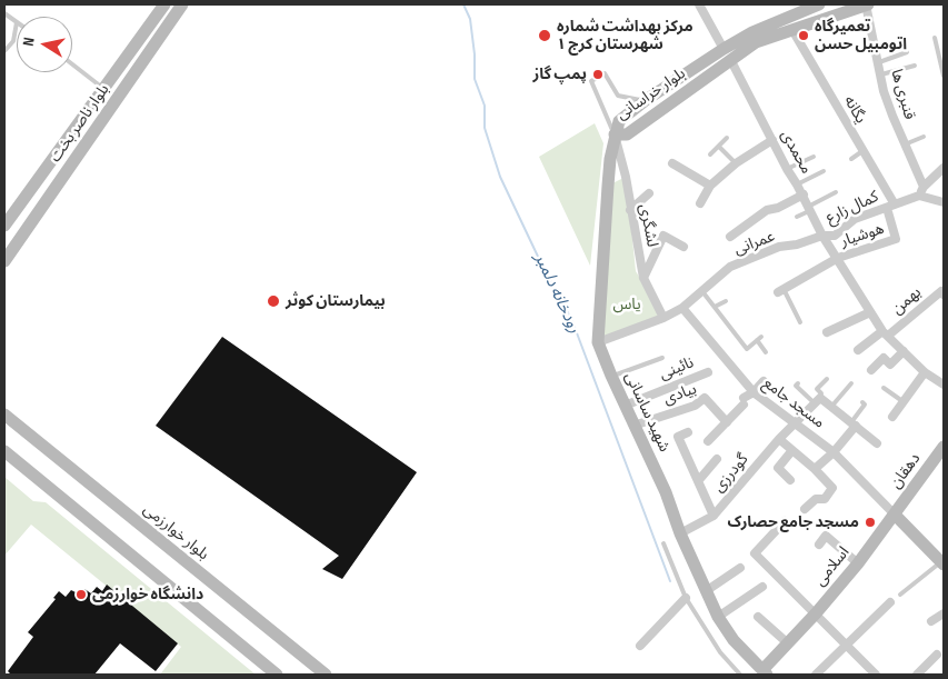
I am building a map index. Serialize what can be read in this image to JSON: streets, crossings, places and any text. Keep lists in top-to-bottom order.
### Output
{
  "streets": {
    "street": [
      "بلوار خراسانی",
      "قنبری ها",
      "یگانه",
      "بلوار ناصر بخت",
      "محمدی",
      "کمال زارع",
      "لشگری",
      "هوشیار",
      "عمرانی",
      "بهمن",
      "نائینی",
      "بیادی",
      "مسجد جامع",
      "شهید ساسانی",
      "دهقان",
      "گودرزی",
      "بلوار خوارزمی",
      "اسلامی"
    ]
  },
  "crossings": [
    ["بلوار خراسانی", "قنبری ها"],
    ["بلوار خراسانی", "یگانه"],
    ["بلوار خراسانی", "محمدی"],
    ["بلوار خراسانی", "لشگری"],
    ["بلوار خراسانی", "شهید ساسانی"],
    ["یگانه", "کمال زارع"],
    ["یگانه", "هوشیار"],
    ["محمدی", "کمال زارع"],
    ["محمدی", "هوشیار"],
    ["محمدی", "عمرانی"],
    ["محمدی", "بهمن"],
    ["کمال زارع", "هوشیار"],
    ["کمال زارع", "عمرانی"],
    ["لشگری", "عمرانی"],
    ["لشگری", "شهید ساسانی"],
    ["عمرانی", "مسجد جامع"],
    ["عمرانی", "شهید ساسانی"],
    ["نائینی", "شهید ساسانی"],
    ["بیادی", "شهید ساسانی"],
    ["مسجد جامع", "دهقان"],
    ["مسجد جامع", "گودرزی"],
    ["مسجد جامع", "اسلامی"],
    ["شهید ساسانی", "گودرزی"],
    ["شهید ساسانی", "اسلامی"],
    ["دهقان", "اسلامی"]
  ],
  "water": ["رودخانه دلمبر"],
  "parks": ["یاس"],
  "places": [
    "مرکز بهداشت شماره ۱ شهرستان کرج",
    "تعمیرگاه اتومبیل حسن",
    "پمپ گاز",
    "بیمارستان کوثر",
    "مسجد جامع حصارک",
    "دانشگاه خوارزمی"
  ],
  "north": "left"
}
